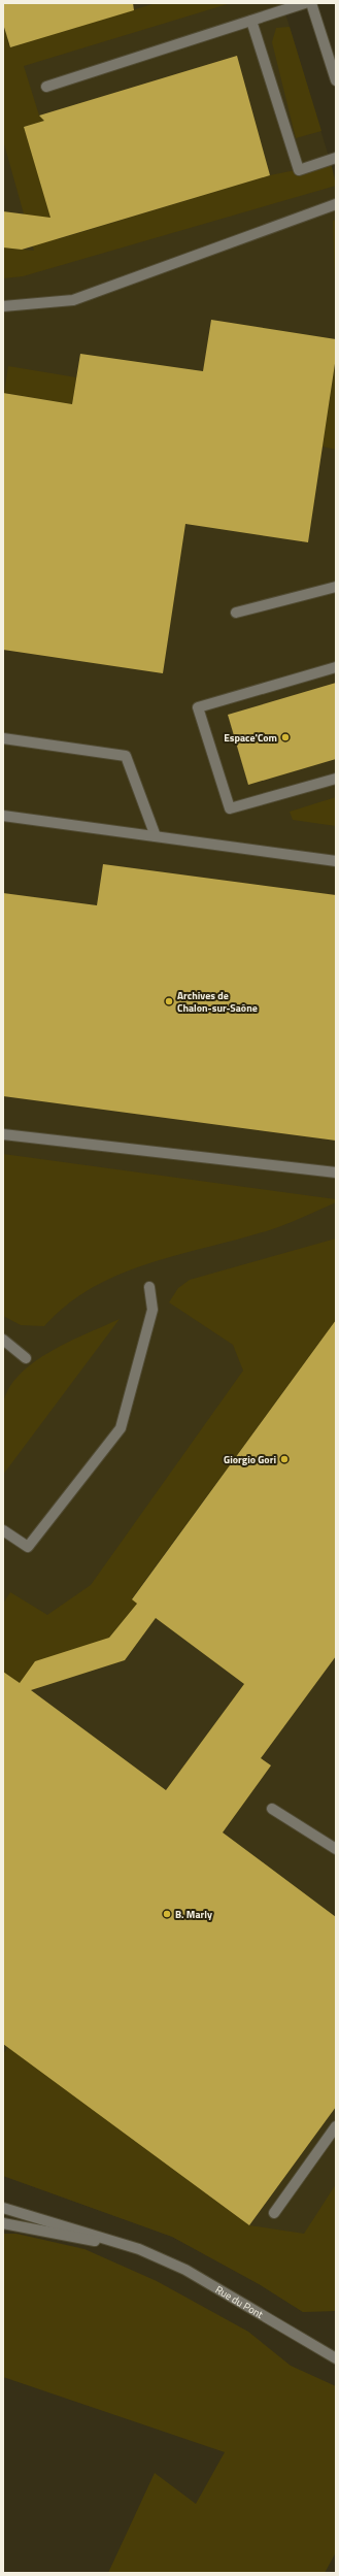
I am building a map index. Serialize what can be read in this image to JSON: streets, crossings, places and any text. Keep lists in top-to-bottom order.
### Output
{
  "streets": {
    "street": ["Rue du Pont"]
  },
  "places": [
    "Espace'Com",
    "Archives de Chalon-sur-Saône",
    "Giorgio Gori",
    "B. Marly"
  ]
}
